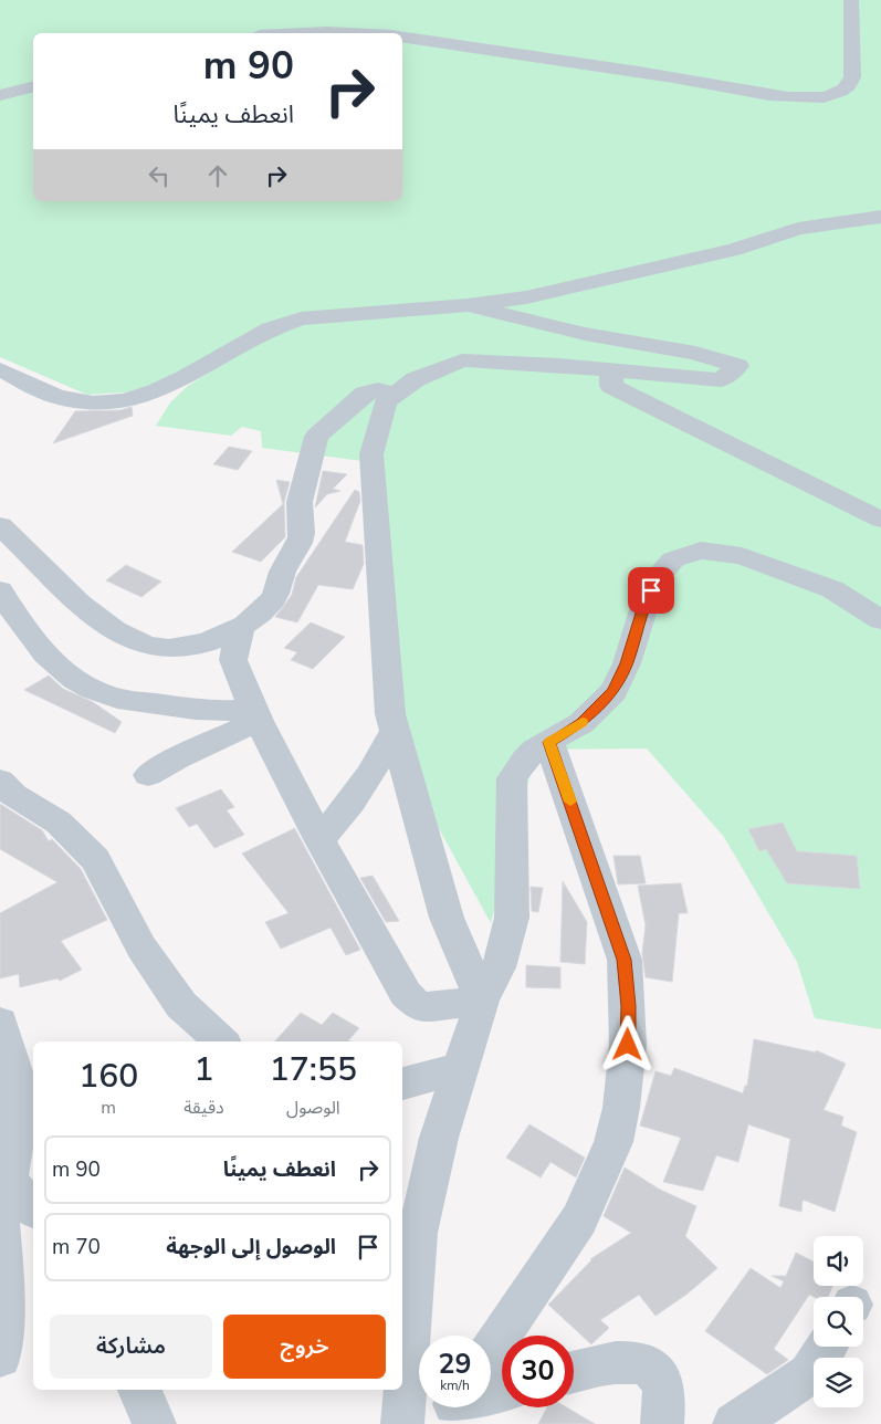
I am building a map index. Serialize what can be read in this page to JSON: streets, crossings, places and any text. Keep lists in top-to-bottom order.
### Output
{
  "page": {
    "turn": ["90 m", "انعطف يمينًا"],
    "eta": [
      "17:55",
      "الوصول",
      "1",
      "دقيقة",
      "160",
      "m"
    ],
    "list": [
      {
        "name": "انعطف يمينًا",
        "value": "90 m"
      },
      {
        "name": "الوصول إلى الوجهة",
        "value": "70 m"
      }
    ],
    "buttons": ["خروج", "مشاركة"],
    "speed": "29 km/h",
    "limit": "30"
  }
}
